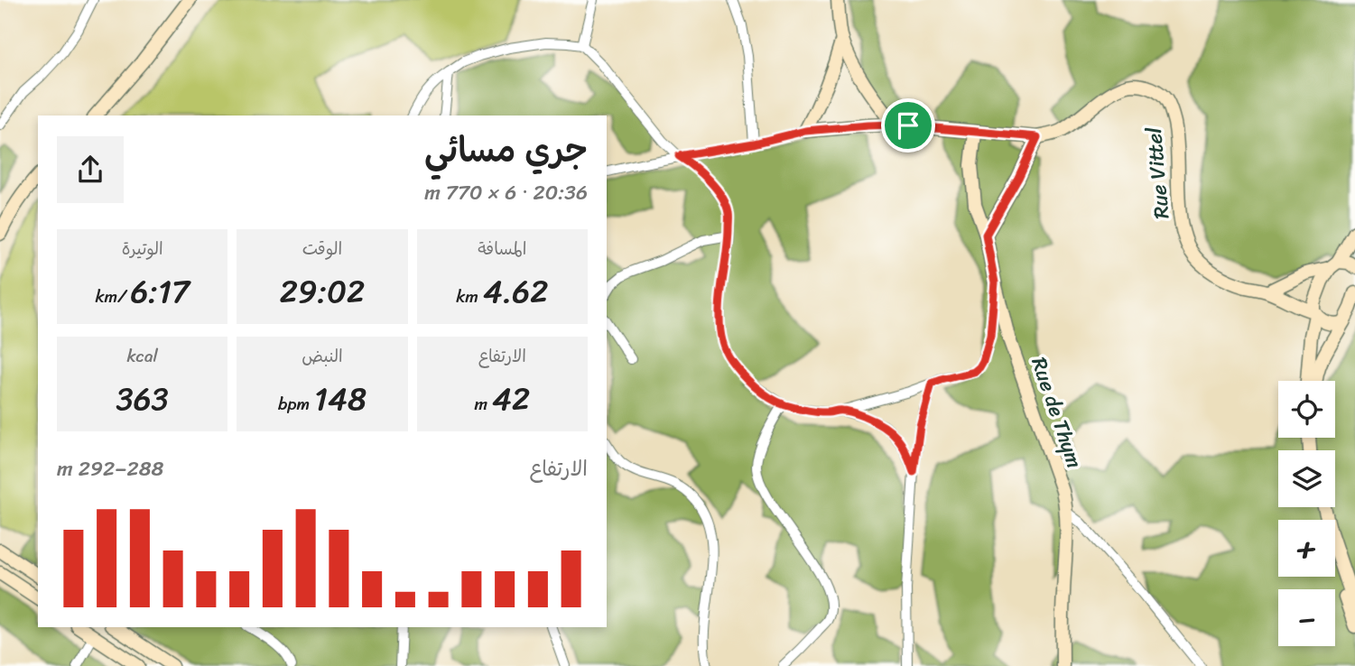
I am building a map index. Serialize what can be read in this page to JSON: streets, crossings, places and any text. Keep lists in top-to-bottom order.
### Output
{
  "streets": {
    "street": ["Rue Vittel", "Rue de Thym"]
  },
  "crossings": [
    ["Rue Vittel", "Rue de Thym"]
  ],
  "page": {
    "heading": ["جري مسائي", "20:36 · 6 × 770 m"],
    "stats": [
      ["المسافة", "4.62 km"],
      ["الوقت", "29:02"],
      ["الوتيرة", "6:17 /km"],
      ["الارتفاع", "42 m"],
      ["النبض", "148 bpm"],
      ["kcal", "363"]
    ],
    "map_buttons": ["+", "−"],
    "chart": ["الارتفاع", "288–292 m"]
  }
}
